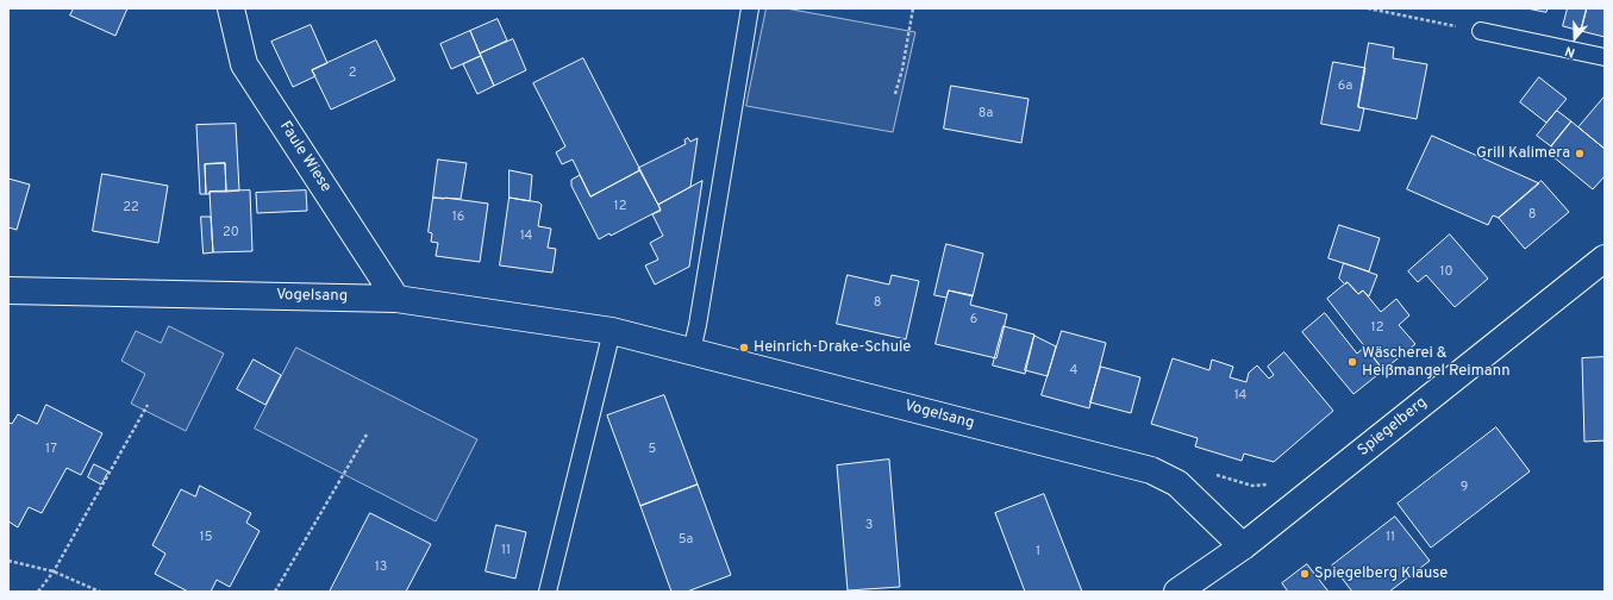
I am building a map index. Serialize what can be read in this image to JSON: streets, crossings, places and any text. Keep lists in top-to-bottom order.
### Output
{
  "streets": {
    "street": ["Faule Wiese", "Vogelsang", "Spiegelberg"]
  },
  "crossings": [
    ["Faule Wiese", "Vogelsang"],
    ["Vogelsang", "Spiegelberg"]
  ],
  "places": [
    "Grill Kalimera",
    "Heinrich-Drake-Schule",
    "Wäscherei & Heißmangel Reimann",
    "Spiegelberg Klause"
  ],
  "house_numbers": [
    "2",
    "6a",
    "8a",
    "12",
    "22",
    "8",
    "16",
    "20",
    "14",
    "10",
    "8",
    "6",
    "12",
    "4",
    "14",
    "17",
    "5",
    "9",
    "3",
    "15",
    "11",
    "5a",
    "11",
    "1",
    "13"
  ],
  "north": "bottom"
}
